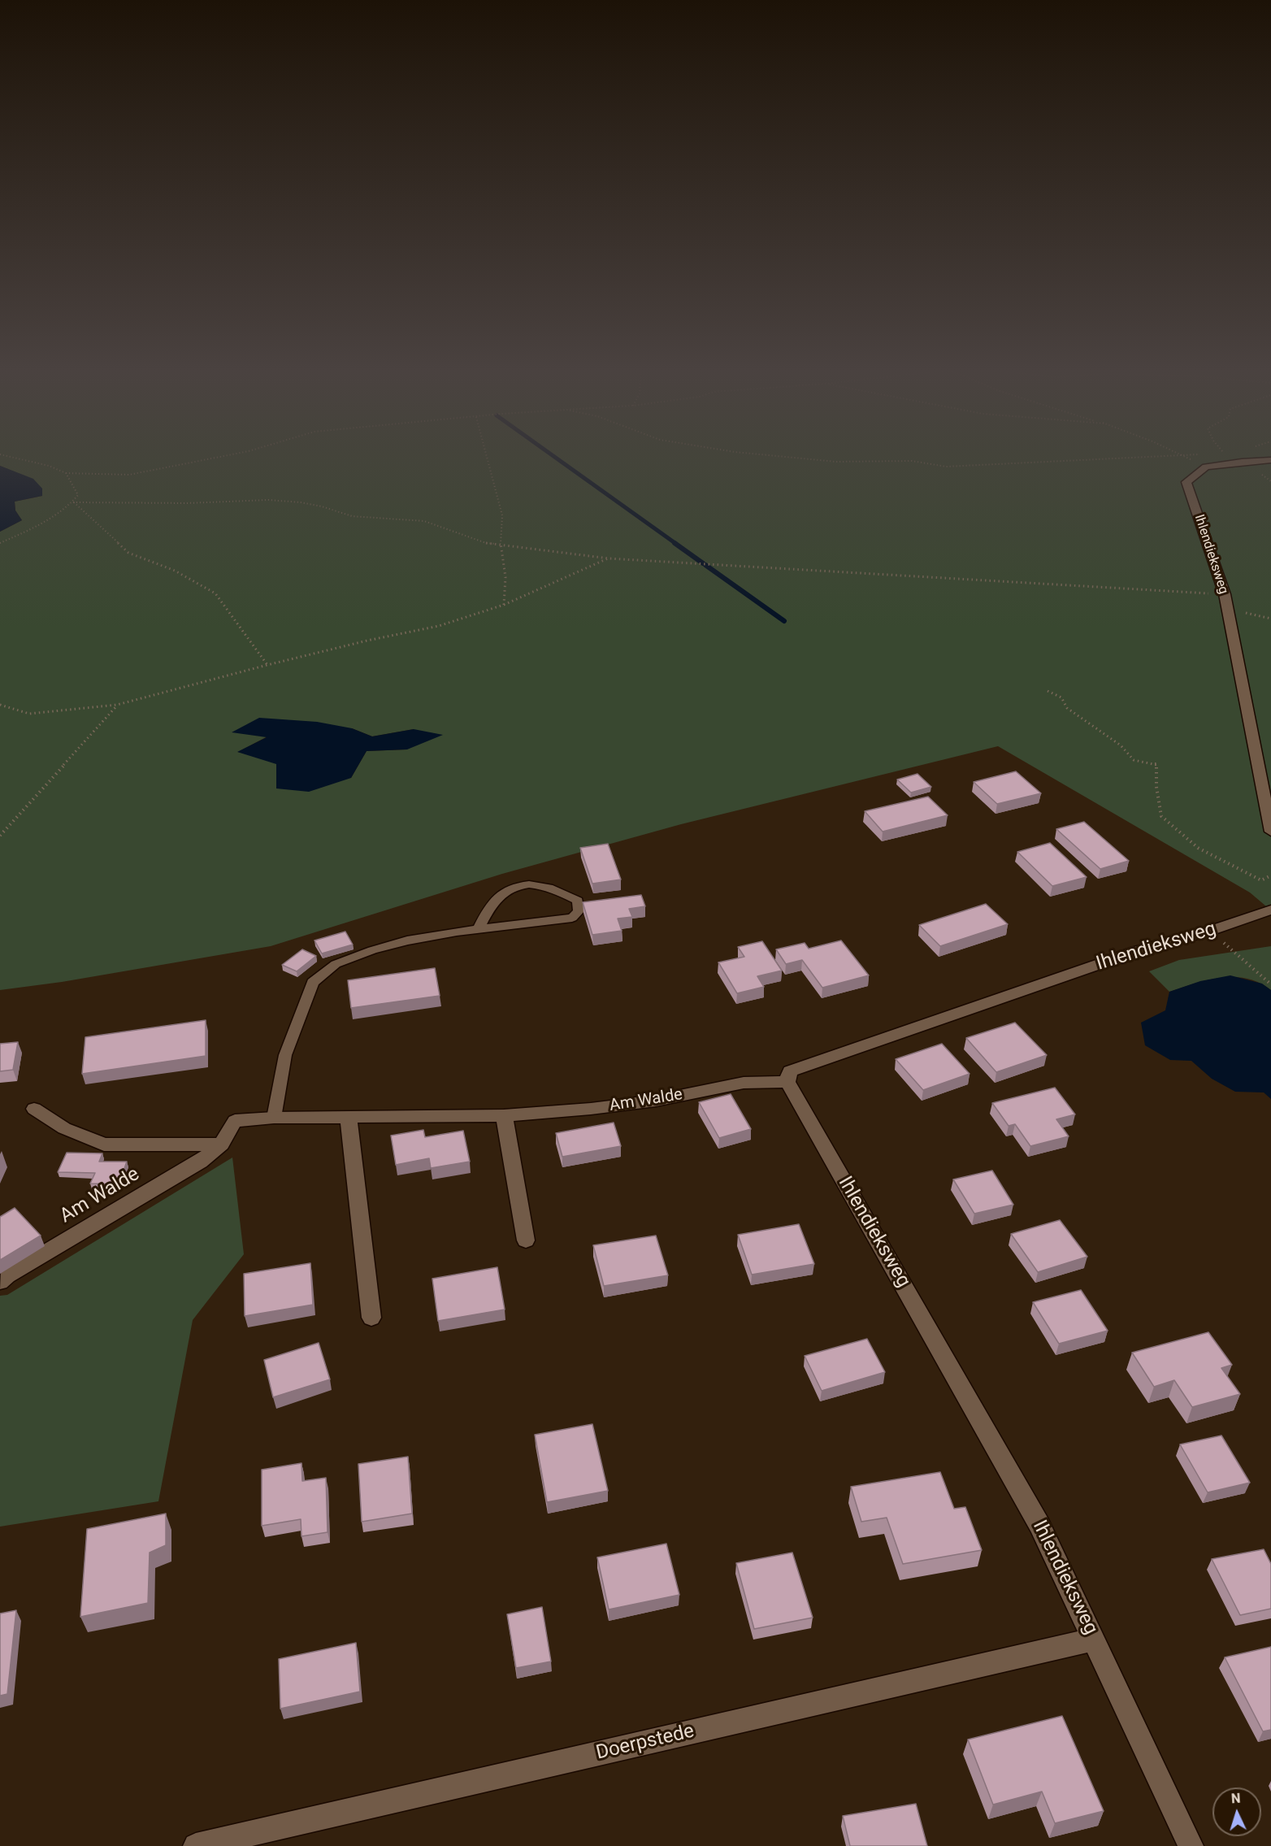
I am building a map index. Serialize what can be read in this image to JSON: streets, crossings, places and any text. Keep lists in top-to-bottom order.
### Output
{
  "streets": {
    "street": ["Ihlendieksweg", "Am Walde", "Doerpstede"]
  },
  "crossings": [
    ["Ihlendieksweg", "Am Walde"],
    ["Ihlendieksweg", "Doerpstede"]
  ],
  "north": "top"
}
